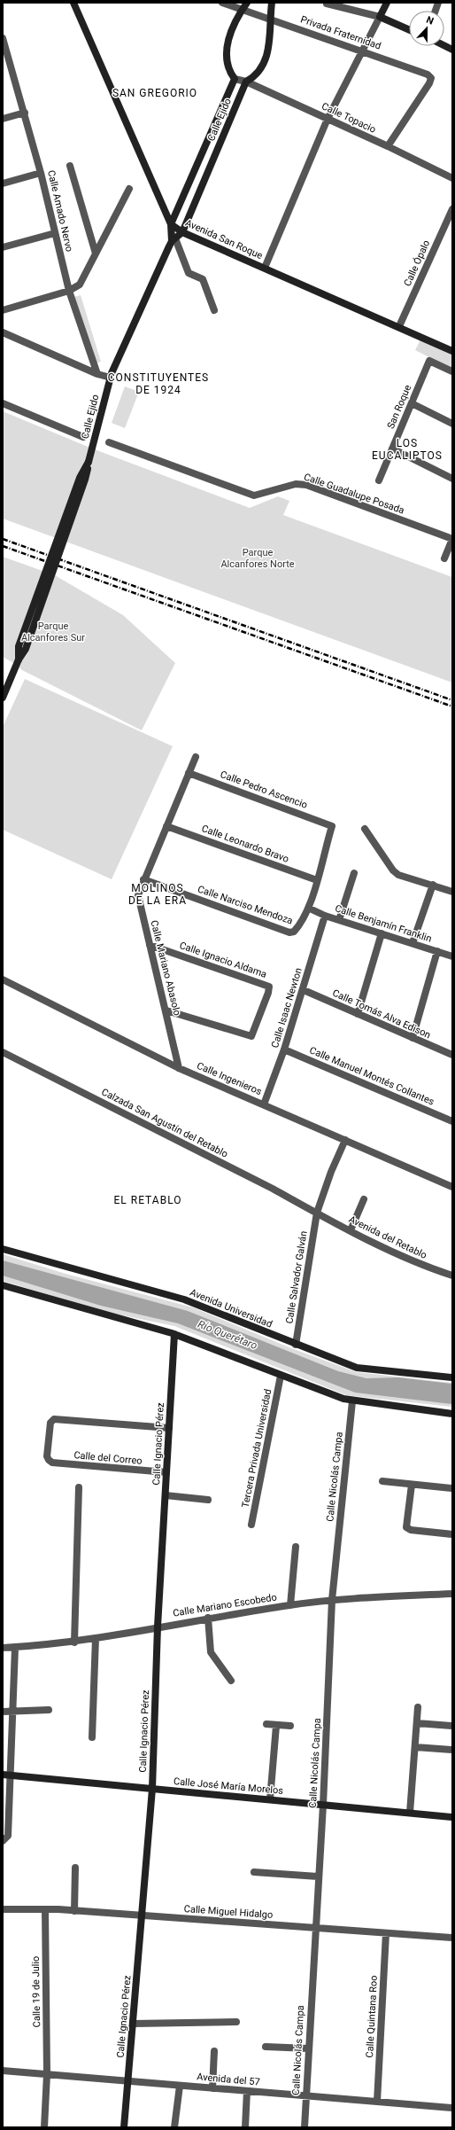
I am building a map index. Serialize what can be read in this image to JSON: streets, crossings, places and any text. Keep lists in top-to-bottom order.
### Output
{
  "streets": {
    "street": [
      "Privada Fraternidad",
      "Calle Topacio",
      "Calle Ejido",
      "Calle Amado Nervo",
      "Avenida San Roque",
      "Calle Ópalo",
      "San Roque",
      "Calle Guadalupe Posada",
      "Calle Pedro Ascencio",
      "Calle Leonardo Bravo",
      "Calle Narciso Mendoza",
      "Calle Benjamín Franklin",
      "Calle Ignacio Aldama",
      "Calle Mariano Abasolo",
      "Calle Isaac Newton",
      "Calle Tomás Alva Edison",
      "Calle Manuel Montés Collantes",
      "Calle Ingenieros",
      "Calzada San Agustín del Retablo",
      "Avenida del Retablo",
      "Calle Salvador Galván",
      "Avenida Universidad",
      "Calle Ignacio Pérez",
      "Tercera Privada Universidad",
      "Calle del Correo",
      "Calle Nicolás Campa",
      "Calle Mariano Escobedo",
      "Calle José María Morelos",
      "Calle Miguel Hidalgo",
      "Calle 19 de Julio",
      "Calle Quintana Roo",
      "Avenida del 57"
    ]
  },
  "crossings": [
    ["Privada Fraternidad", "Calle Topacio"],
    ["Privada Fraternidad", "Calle Ejido"],
    ["Calle Topacio", "Calle Ejido"],
    ["Calle Ejido", "Avenida San Roque"],
    ["Avenida San Roque", "Calle Ópalo"],
    ["Calle Pedro Ascencio", "Calle Leonardo Bravo"],
    ["Calle Pedro Ascencio", "Calle Mariano Abasolo"],
    ["Calle Leonardo Bravo", "Calle Mariano Abasolo"],
    ["Calle Narciso Mendoza", "Calle Benjamín Franklin"],
    ["Calle Narciso Mendoza", "Calle Mariano Abasolo"],
    ["Calle Benjamín Franklin", "Calle Isaac Newton"],
    ["Calle Ignacio Aldama", "Calle Mariano Abasolo"],
    ["Calle Mariano Abasolo", "Calle Ingenieros"],
    ["Calle Isaac Newton", "Calle Tomás Alva Edison"],
    ["Calle Isaac Newton", "Calle Manuel Montés Collantes"],
    ["Calle Isaac Newton", "Calle Ingenieros"],
    ["Calle Ingenieros", "Calle Salvador Galván"],
    ["Calzada San Agustín del Retablo", "Avenida del Retablo"],
    ["Calzada San Agustín del Retablo", "Calle Salvador Galván"],
    ["Avenida del Retablo", "Calle Salvador Galván"],
    ["Calle Salvador Galván", "Avenida Universidad"],
    ["Calle Ignacio Pérez", "Calle del Correo"],
    ["Calle Ignacio Pérez", "Calle Mariano Escobedo"],
    ["Calle Ignacio Pérez", "Calle José María Morelos"],
    ["Calle Ignacio Pérez", "Calle Miguel Hidalgo"],
    ["Calle Ignacio Pérez", "Avenida del 57"],
    ["Calle Nicolás Campa", "Calle Mariano Escobedo"],
    ["Calle Nicolás Campa", "Calle José María Morelos"],
    ["Calle Nicolás Campa", "Calle Miguel Hidalgo"],
    ["Calle Nicolás Campa", "Avenida del 57"],
    ["Calle Miguel Hidalgo", "Calle 19 de Julio"],
    ["Calle Miguel Hidalgo", "Calle Quintana Roo"],
    ["Calle 19 de Julio", "Avenida del 57"],
    ["Calle Quintana Roo", "Avenida del 57"]
  ],
  "districts": [
    "SAN GREGORIO",
    "CONSTITUYENTES DE 1924",
    "LOS EUCALIPTOS",
    "MOLINOS DE LA ERA",
    "EL RETABLO"
  ],
  "water": ["Río Querétaro"],
  "parks": ["Parque Alcanfores Norte", "Parque Alcanfores Sur"],
  "north": "top"
}
